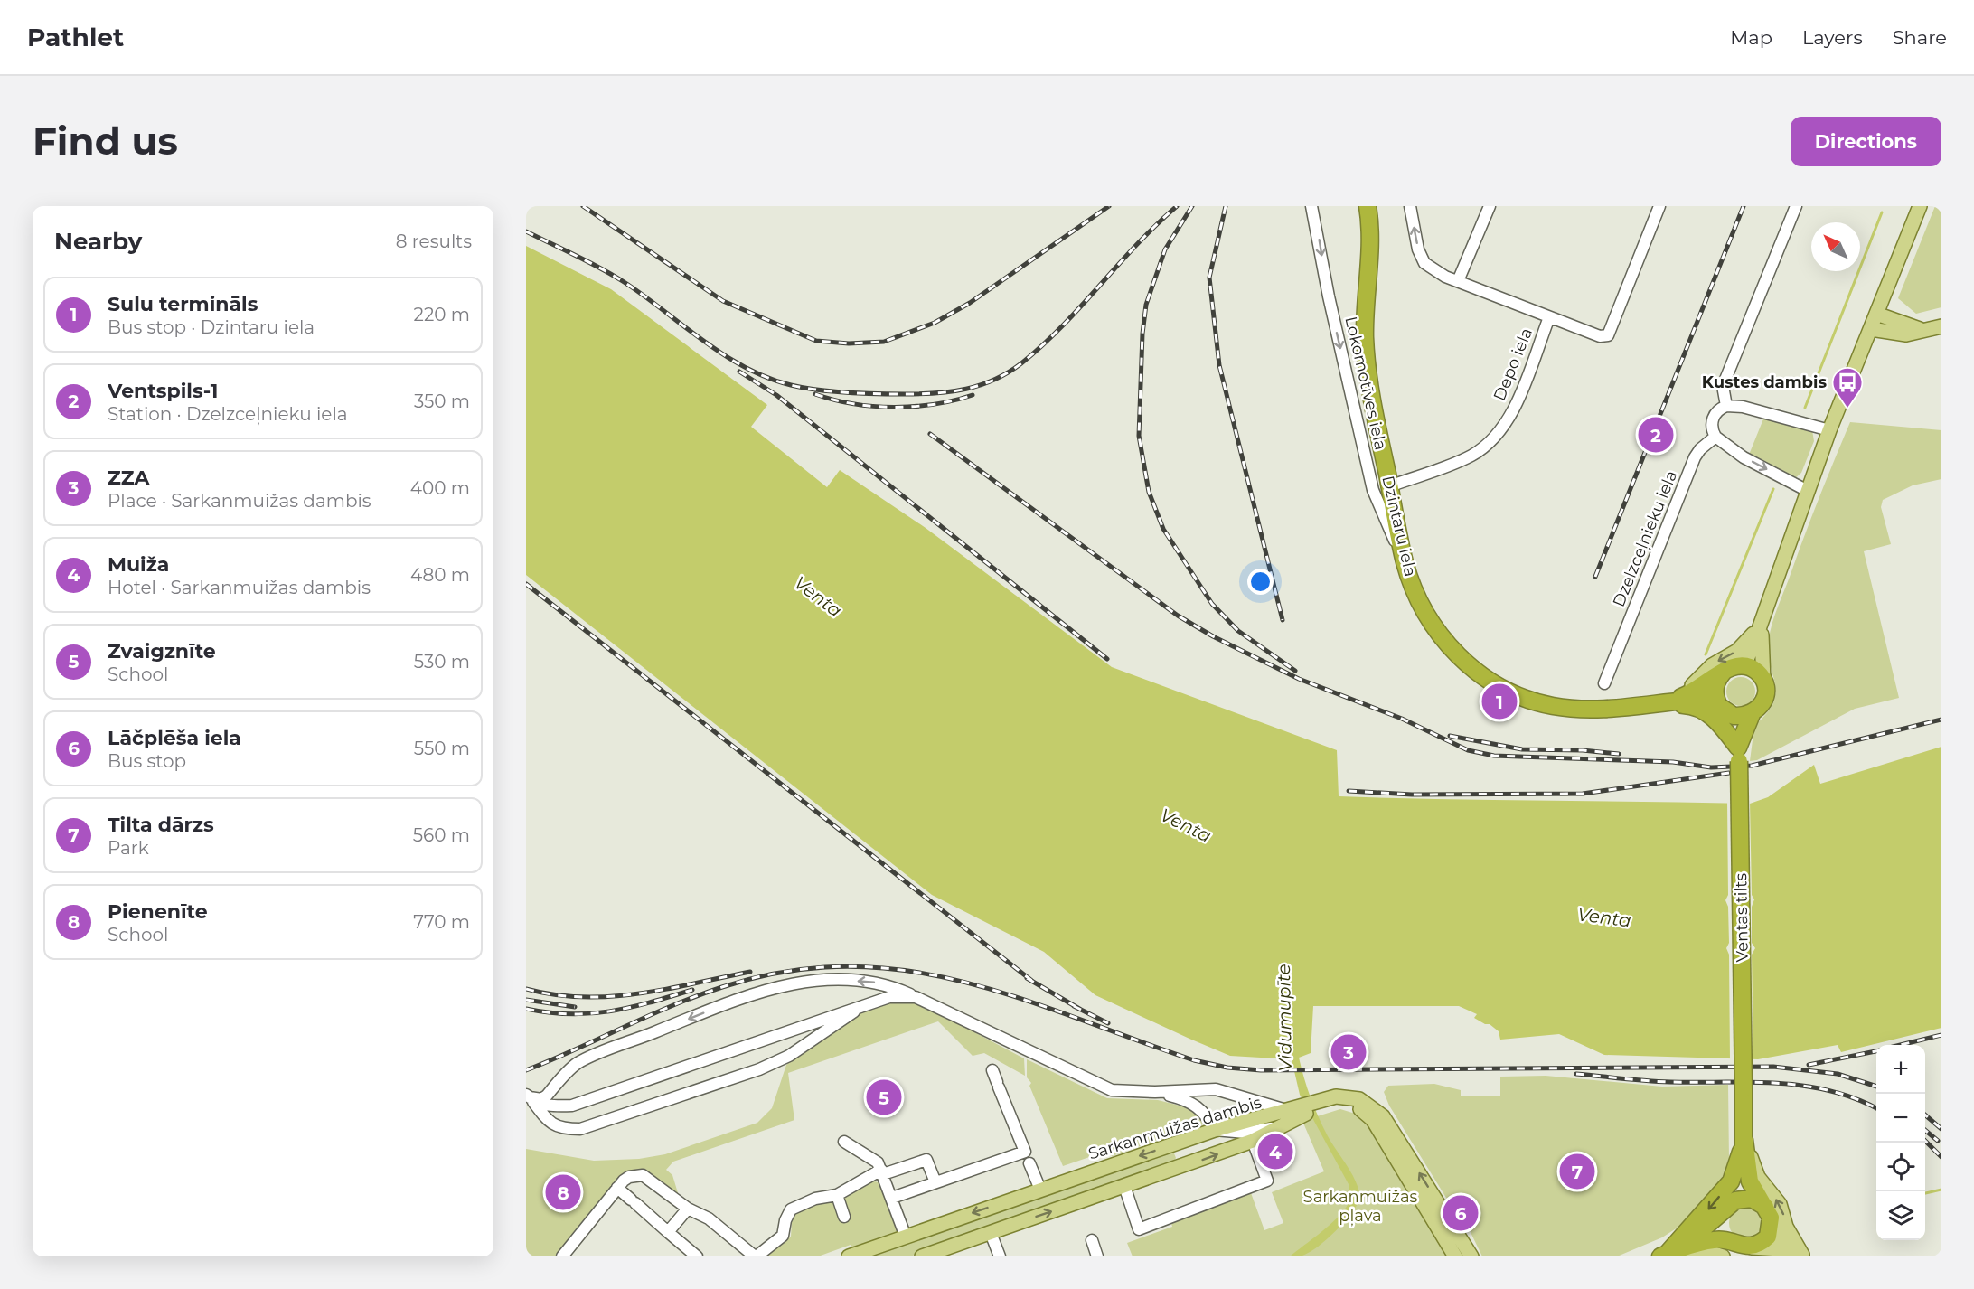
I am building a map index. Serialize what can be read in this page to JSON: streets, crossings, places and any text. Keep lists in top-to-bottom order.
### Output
{
  "streets": {
    "highway": ["Dzintaru iela", "Ventas tilts"],
    "main road": ["Sarkanmuižas dambis"],
    "street": ["Depo iela", "Lokomotīves iela", "Dzelzceļnieku iela"]
  },
  "crossings": [
    ["Depo iela", "Dzintaru iela"],
    ["Lokomotīves iela", "Dzintaru iela"]
  ],
  "one_way": ["Lokomotīves iela"],
  "water": ["Venta", "Vidumupīte"],
  "parks": ["Sarkanmuižas pļava"],
  "places": {
    "bus stop": ["Kustes dambis"]
  },
  "north": "top left",
  "page": {
    "header": "Pathlet",
    "nav": ["Map", "Layers", "Share"],
    "buttons": "Directions",
    "title": "Find us",
    "heading": ["Nearby", "8 results"],
    "list": [
      {
        "mark": "1",
        "name": "Sulu termināls",
        "note": "Bus stop · Dzintaru iela",
        "value": "220 m"
      },
      {
        "mark": "2",
        "name": "Ventspils-1",
        "note": "Station · Dzelzceļnieku iela",
        "value": "350 m"
      },
      {
        "mark": "3",
        "name": "ZZA",
        "note": "Place · Sarkanmuižas dambis",
        "value": "400 m"
      },
      {
        "mark": "4",
        "name": "Muiža",
        "note": "Hotel · Sarkanmuižas dambis",
        "value": "480 m"
      },
      {
        "mark": "5",
        "name": "Zvaigznīte",
        "note": "School",
        "value": "530 m"
      },
      {
        "mark": "6",
        "name": "Lāčplēša iela",
        "note": "Bus stop",
        "value": "550 m"
      },
      {
        "mark": "7",
        "name": "Tilta dārzs",
        "note": "Park",
        "value": "560 m"
      },
      {
        "mark": "8",
        "name": "Pienenīte",
        "note": "School",
        "value": "770 m"
      }
    ],
    "pins": [
      "2",
      "1",
      "3",
      "5",
      "4",
      "7",
      "8",
      "6"
    ],
    "map_buttons": ["+", "−"]
  }
}
